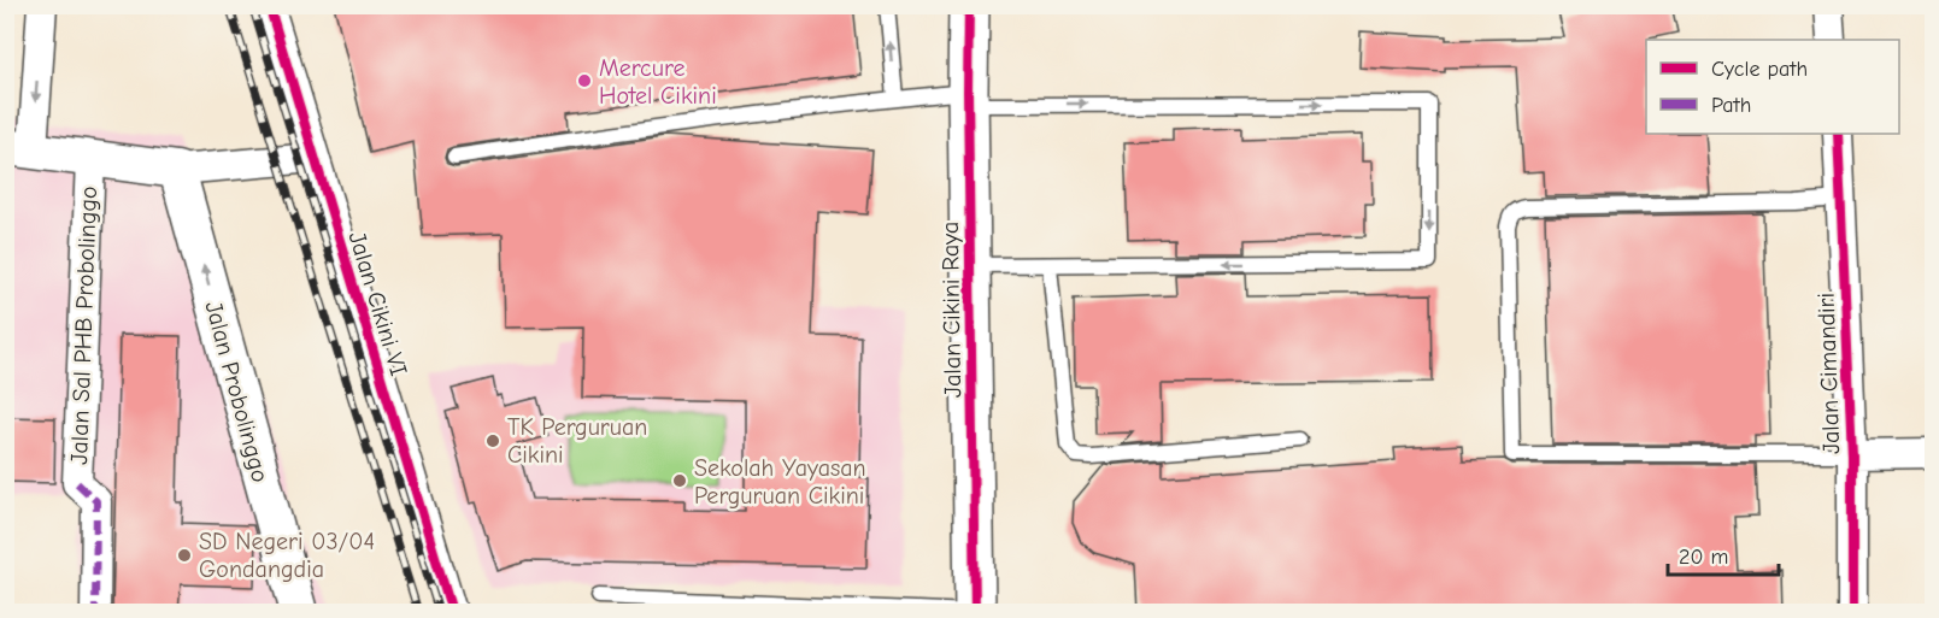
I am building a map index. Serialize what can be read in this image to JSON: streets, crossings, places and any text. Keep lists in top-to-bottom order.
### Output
{
  "streets": {
    "main road": ["Jalan Cikini Raya"],
    "street": [
      "Jalan Cikini VI",
      "Jalan Sal PHB Probolinggo",
      "Jalan Cimandiri",
      "Jalan Probolinggo"
    ]
  },
  "one_way": ["Jalan Probolinggo"],
  "places": [
    "Mercure Hotel Cikini",
    "TK Perguruan Cikini",
    "Sekolah Yayasan Perguruan Cikini",
    "SD Negeri 03/04 Gondangdia"
  ],
  "legend": ["Cycle path", "Path"],
  "scale_bar": "20 m"
}
